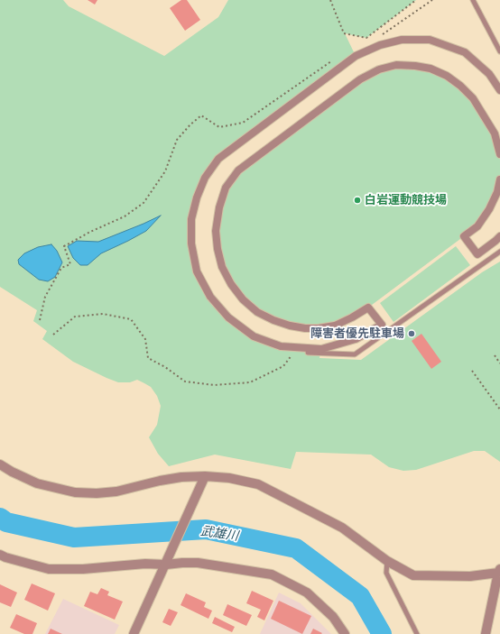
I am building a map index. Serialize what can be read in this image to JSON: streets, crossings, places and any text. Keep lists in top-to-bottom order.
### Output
{
  "water": ["武雄川"],
  "places": ["白岩運動競技場", "障害者優先駐車場"]
}
